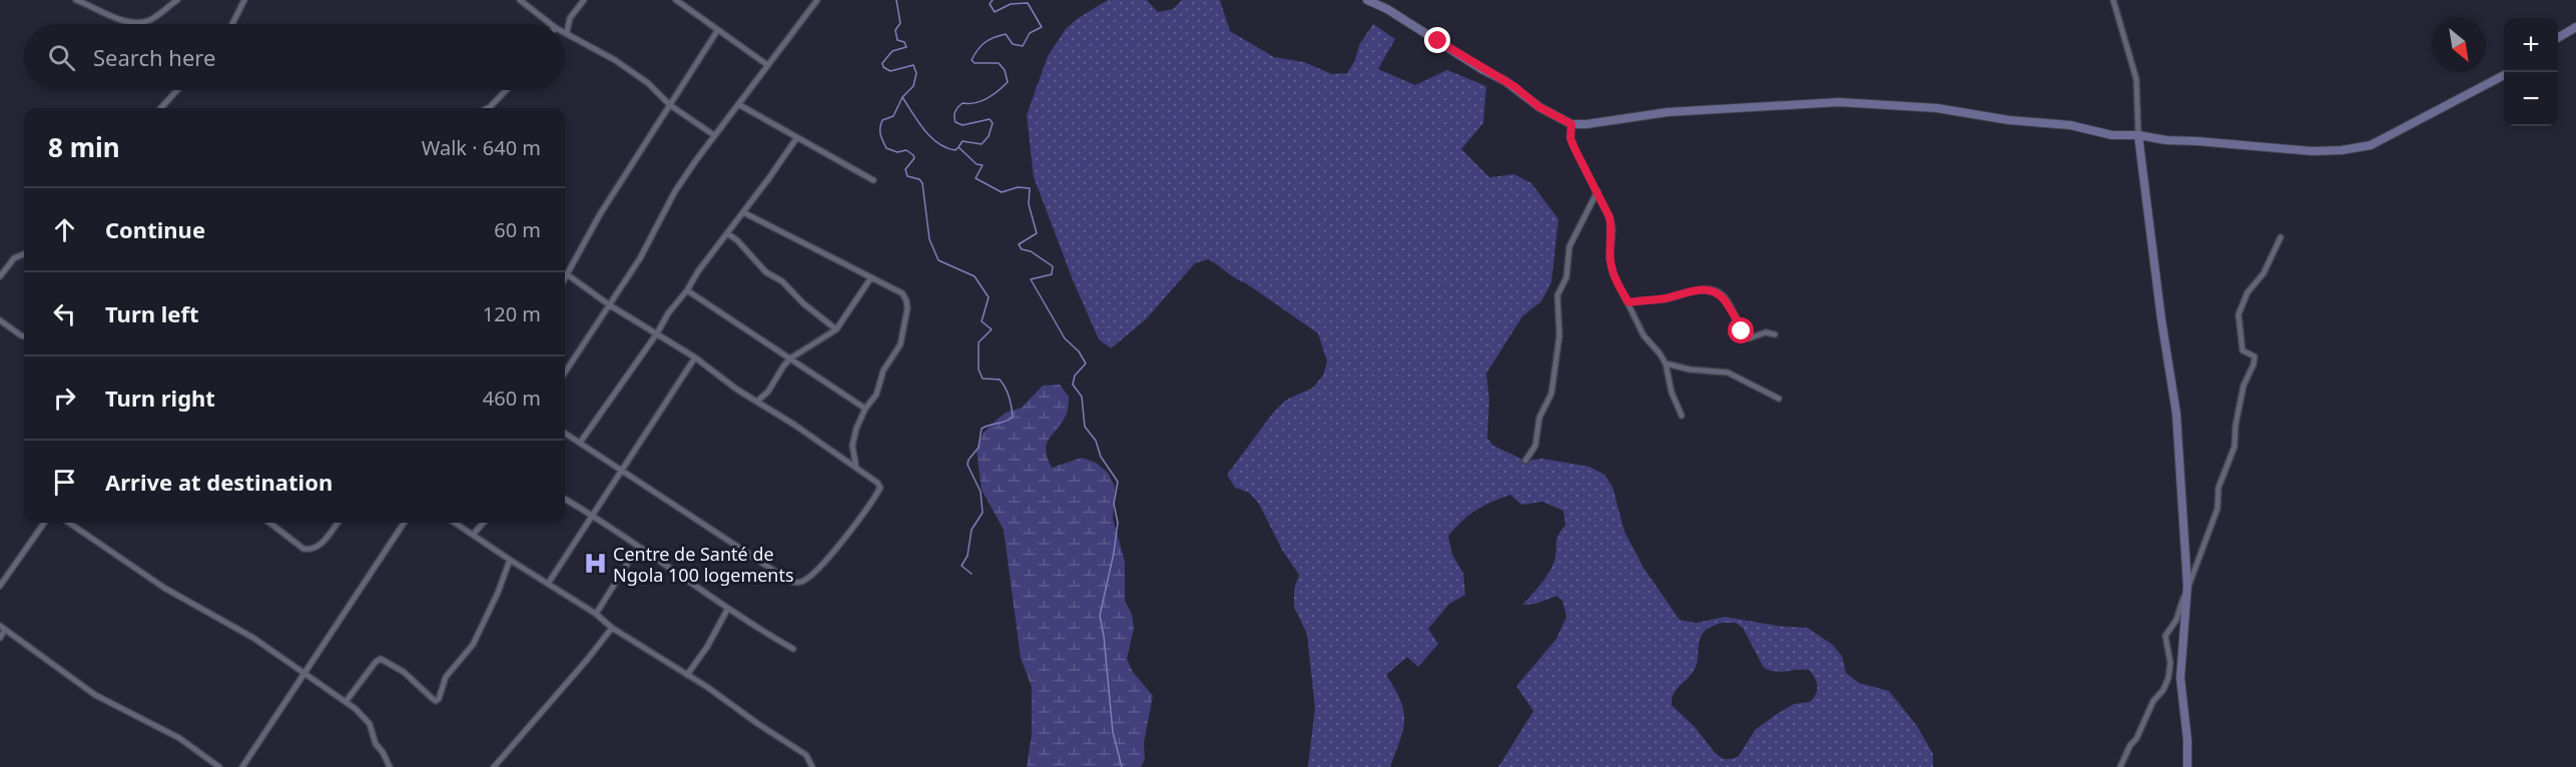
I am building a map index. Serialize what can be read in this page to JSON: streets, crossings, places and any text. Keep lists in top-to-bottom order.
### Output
{
  "places": {
    "hospital": ["Centre de Santé de Ngola 100 logements"]
  },
  "north": "bottom right",
  "page": {
    "map_buttons": ["+", "−"],
    "search": "Search here",
    "heading": ["8 min", "Walk · 640 m"],
    "list": [
      ["Continue", "60 m"],
      ["Turn left", "120 m"],
      ["Turn right", "460 m"],
      "Arrive at destination"
    ]
  }
}
